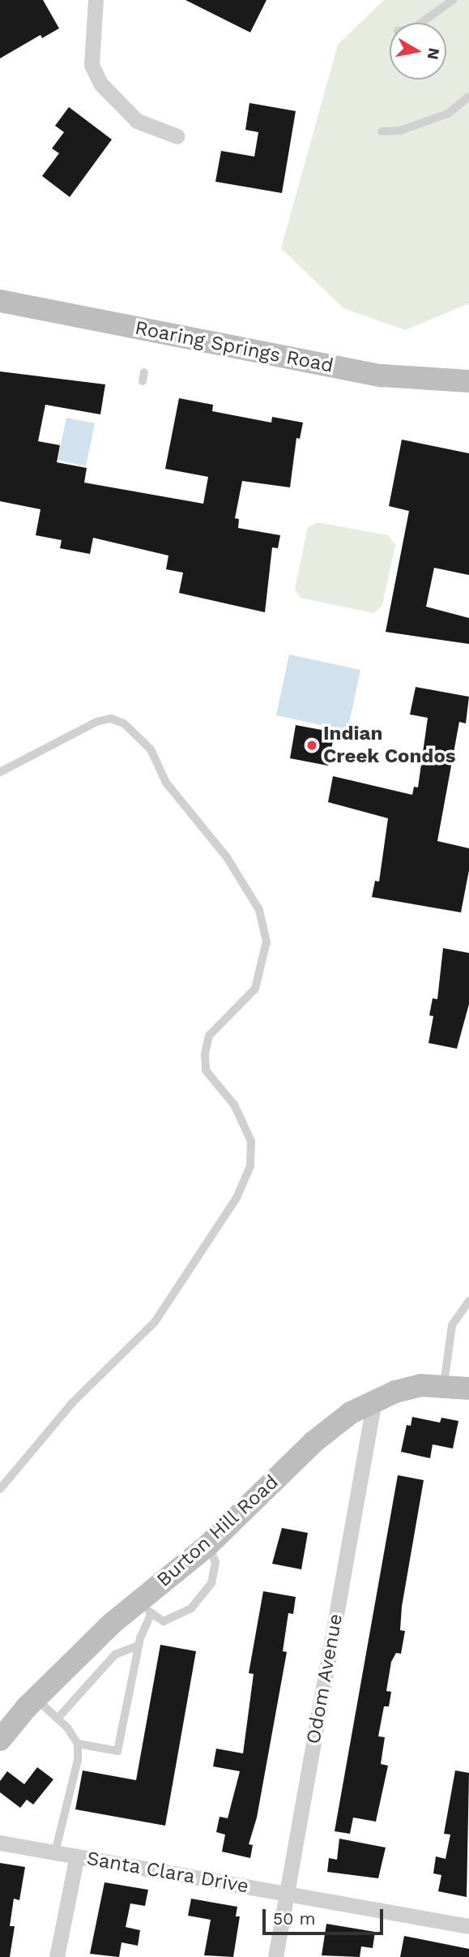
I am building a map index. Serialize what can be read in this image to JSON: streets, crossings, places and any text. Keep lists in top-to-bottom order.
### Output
{
  "streets": {
    "street": [
      "Roaring Springs Road",
      "Burton Hill Road",
      "Odom Avenue",
      "Santa Clara Drive"
    ]
  },
  "crossings": [
    ["Burton Hill Road", "Odom Avenue"],
    ["Odom Avenue", "Santa Clara Drive"]
  ],
  "places": ["Indian Creek Condos"],
  "scale_bar": "50 m",
  "north": "right"
}
